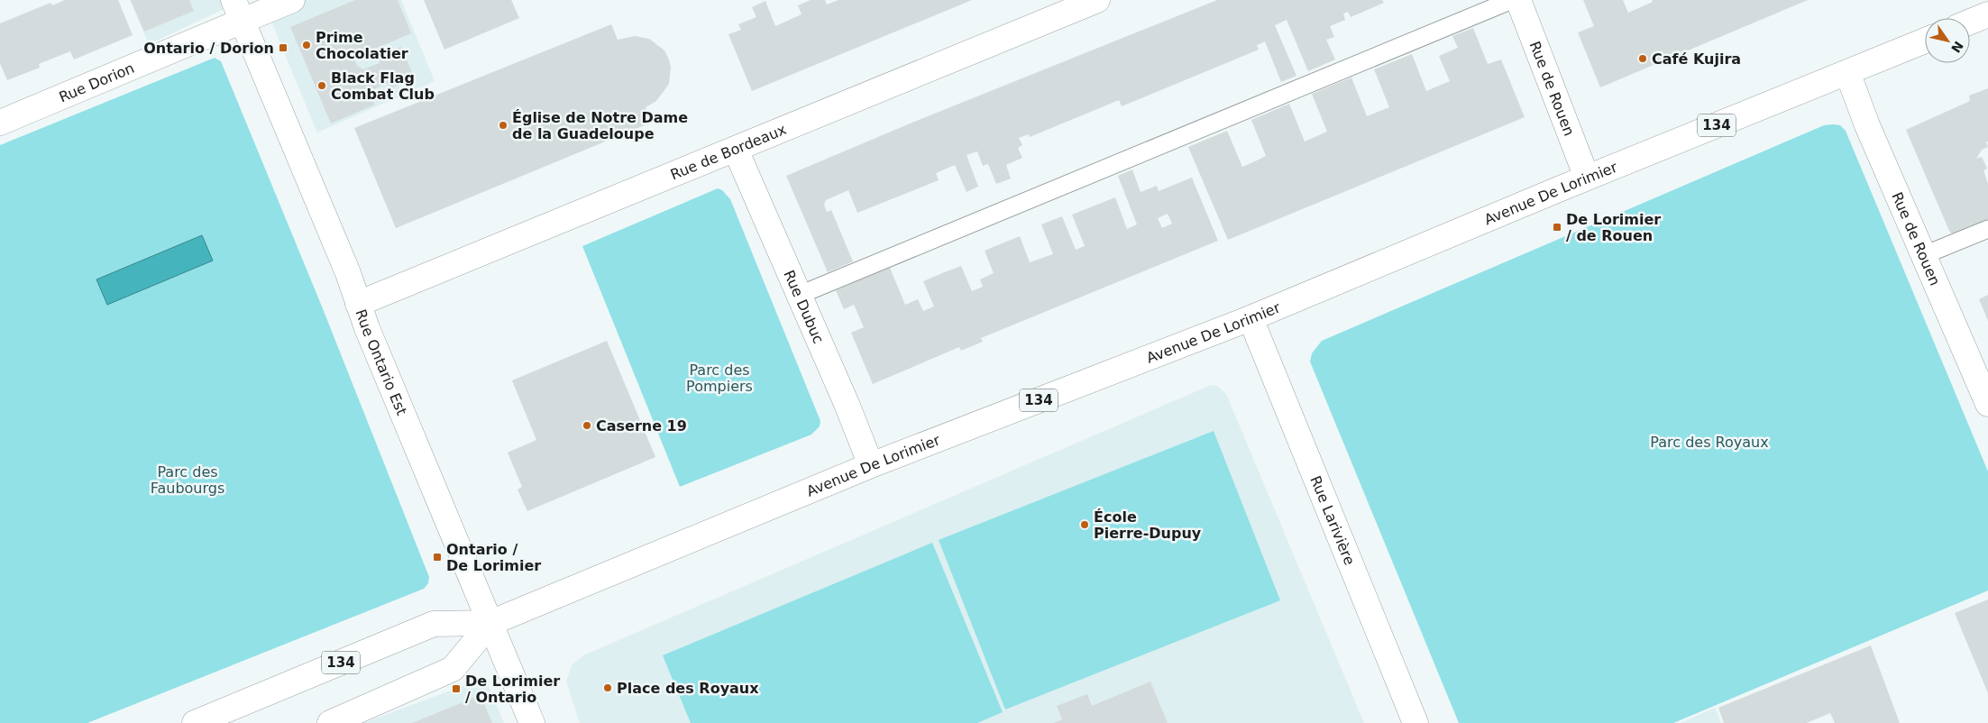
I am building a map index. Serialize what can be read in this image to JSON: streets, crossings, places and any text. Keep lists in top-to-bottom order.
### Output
{
  "streets": {
    "main road": [
      "Rue Dorion",
      "Rue de Rouen",
      "134",
      "Rue de Bordeaux",
      "Avenue De Lorimier",
      "Rue Dubuc",
      "Rue Ontario Est",
      "Rue Larivière"
    ]
  },
  "crossings": [
    ["Rue Dorion", "Rue Ontario Est"],
    ["Rue de Rouen", "Avenue De Lorimier"],
    ["Rue de Bordeaux", "Rue Dubuc"],
    ["Rue de Bordeaux", "Rue Ontario Est"],
    ["Avenue De Lorimier", "Rue Dubuc"],
    ["Avenue De Lorimier", "Rue Ontario Est"],
    ["Avenue De Lorimier", "Rue Larivière"]
  ],
  "parks": ["Parc des Pompiers", "Parc des Royaux", "Parc des Faubourgs"],
  "places": {
    "other": [
      "Prime Chocolatier",
      "Café Kujira",
      "Black Flag Combat Club",
      "Église de Notre Dame de la Guadeloupe",
      "Caserne 19",
      "École Pierre-Dupuy",
      "Place des Royaux"
    ],
    "transit": [
      "Ontario / Dorion",
      "De Lorimier / de Rouen",
      "Ontario / De Lorimier",
      "De Lorimier / Ontario"
    ]
  },
  "north": "bottom right"
}
